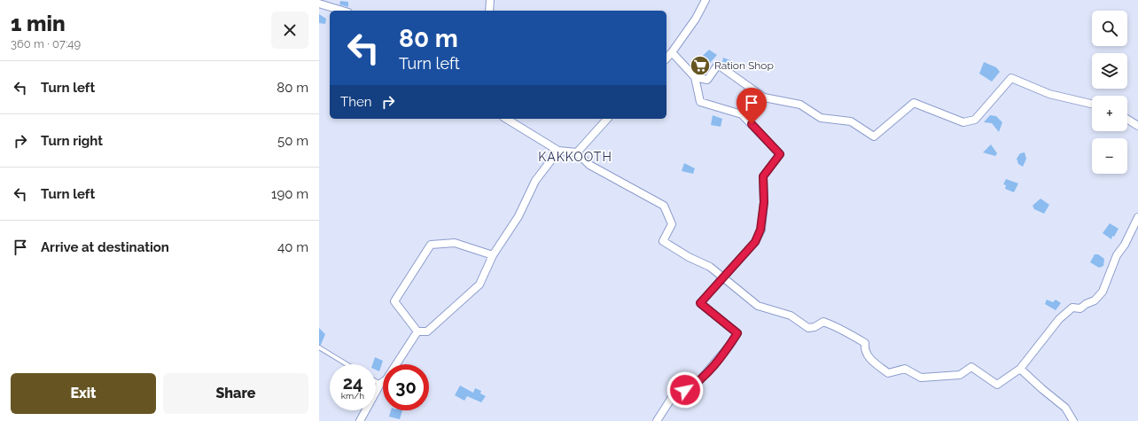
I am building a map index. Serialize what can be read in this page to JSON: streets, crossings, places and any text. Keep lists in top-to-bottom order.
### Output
{
  "districts": ["KAKKOOTH"],
  "places": {
    "supermarket": ["Ration Shop"]
  },
  "page": {
    "heading": ["1 min", "360 m · 07:49"],
    "map_buttons": ["+", "−"],
    "turn": ["80 m", "Turn left"],
    "list": [
      {
        "name": "Turn left",
        "value": "80 m"
      },
      {
        "name": "Turn right",
        "value": "50 m"
      },
      {
        "name": "Turn left",
        "value": "190 m"
      },
      {
        "name": "Arrive at destination",
        "value": "40 m"
      }
    ],
    "then": "Then",
    "speed": "24 km/h",
    "limit": "30",
    "buttons": ["Exit", "Share"]
  }
}
